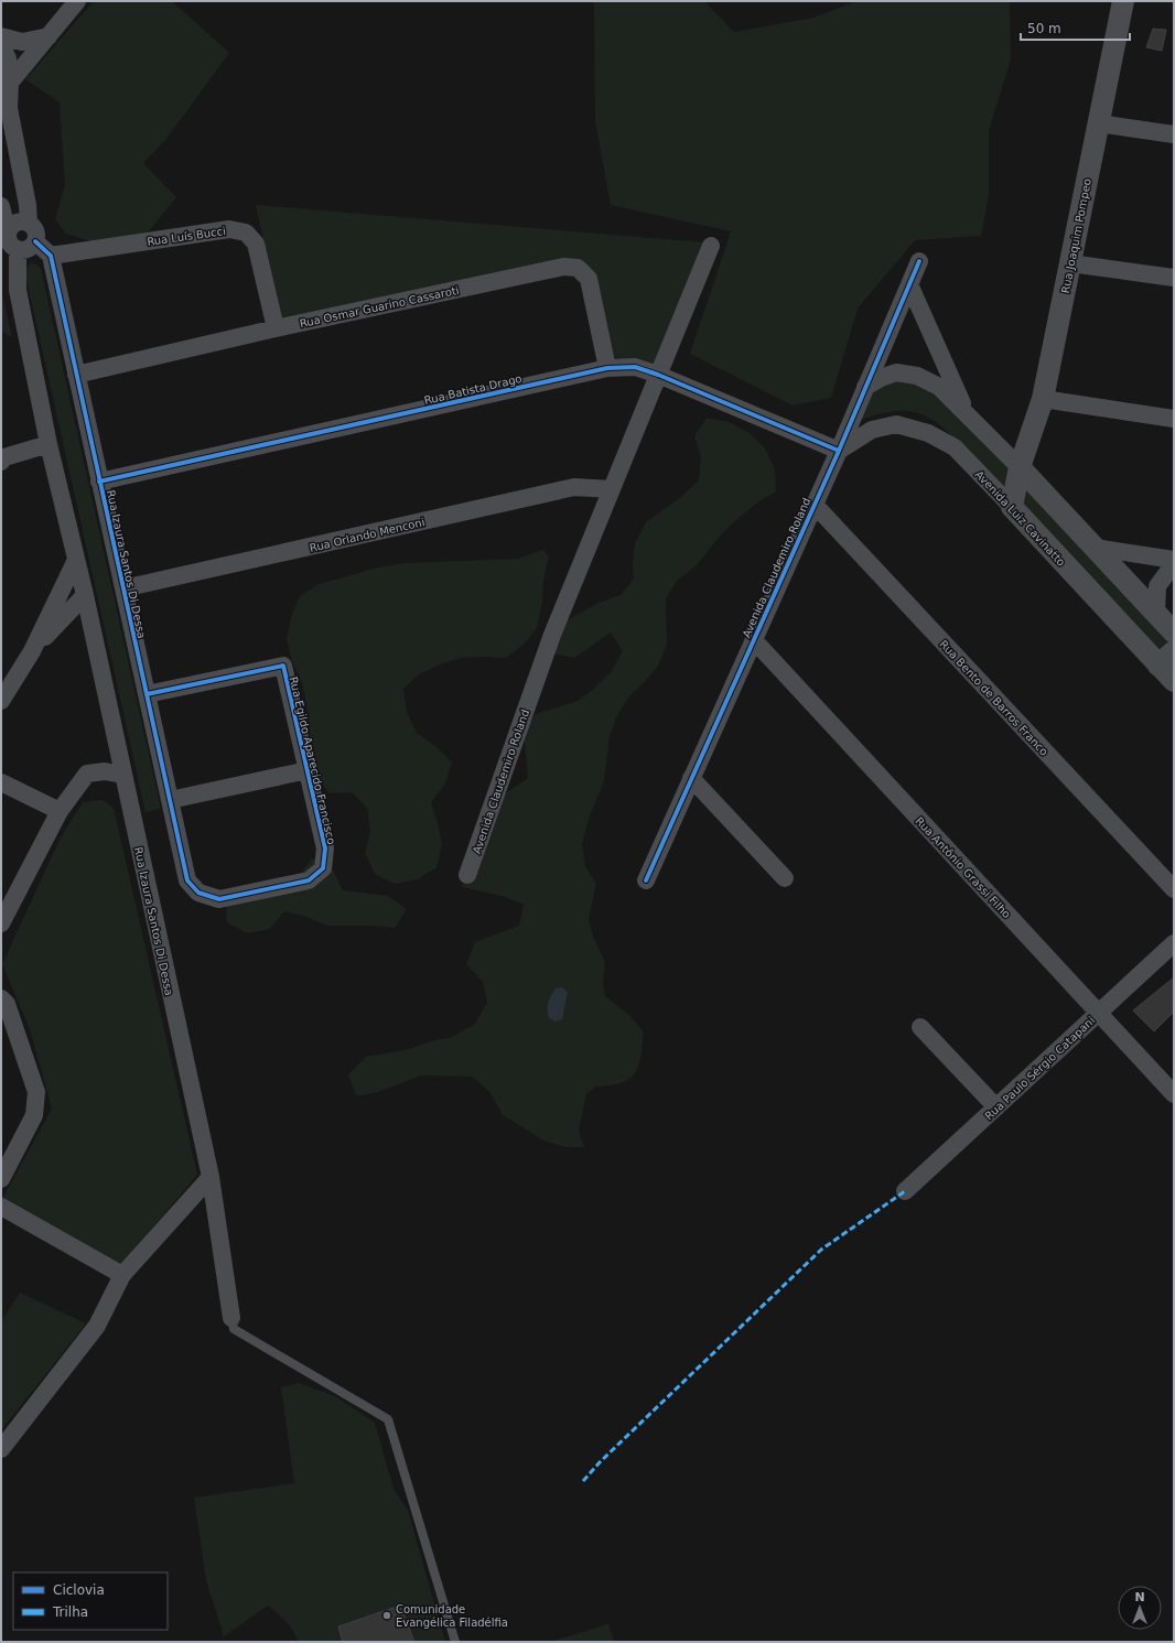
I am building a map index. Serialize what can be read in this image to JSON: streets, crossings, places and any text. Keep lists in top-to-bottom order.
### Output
{
  "streets": {
    "street": [
      "Rua Luís Bucci",
      "Rua Joaquim Pompeo",
      "Rua Osmar Guarino Cassaroti",
      "Rua Batista Drago",
      "Avenida Luiz Cavinatto",
      "Rua Orlando Menconi",
      "Rua Izaura Santos Di Dessa",
      "Avenida Claudemiro Roland",
      "Rua Bento de Barros Franco",
      "Rua Egildo Aparecido Francisco",
      "Rua Antônio Grassi Filho",
      "Rua Paulo Sérgio Catapani"
    ]
  },
  "crossings": [
    ["Rua Luís Bucci", "Rua Osmar Guarino Cassaroti"],
    ["Rua Luís Bucci", "Rua Izaura Santos Di Dessa"],
    ["Rua Joaquim Pompeo", "Avenida Luiz Cavinatto"],
    ["Rua Osmar Guarino Cassaroti", "Rua Batista Drago"],
    ["Rua Osmar Guarino Cassaroti", "Rua Izaura Santos Di Dessa"],
    ["Rua Batista Drago", "Avenida Luiz Cavinatto"],
    ["Rua Batista Drago", "Rua Izaura Santos Di Dessa"],
    ["Rua Batista Drago", "Avenida Claudemiro Roland"],
    ["Avenida Luiz Cavinatto", "Avenida Claudemiro Roland"],
    ["Rua Orlando Menconi", "Rua Izaura Santos Di Dessa"],
    ["Rua Orlando Menconi", "Avenida Claudemiro Roland"],
    ["Rua Izaura Santos Di Dessa", "Rua Egildo Aparecido Francisco"],
    ["Avenida Claudemiro Roland", "Rua Bento de Barros Franco"],
    ["Avenida Claudemiro Roland", "Rua Antônio Grassi Filho"],
    ["Rua Antônio Grassi Filho", "Rua Paulo Sérgio Catapani"]
  ],
  "places": ["Comunidade Evangélica Filadélfia"],
  "legend": ["Ciclovia", "Trilha"],
  "scale_bar": "50 m",
  "north": "top"
}
